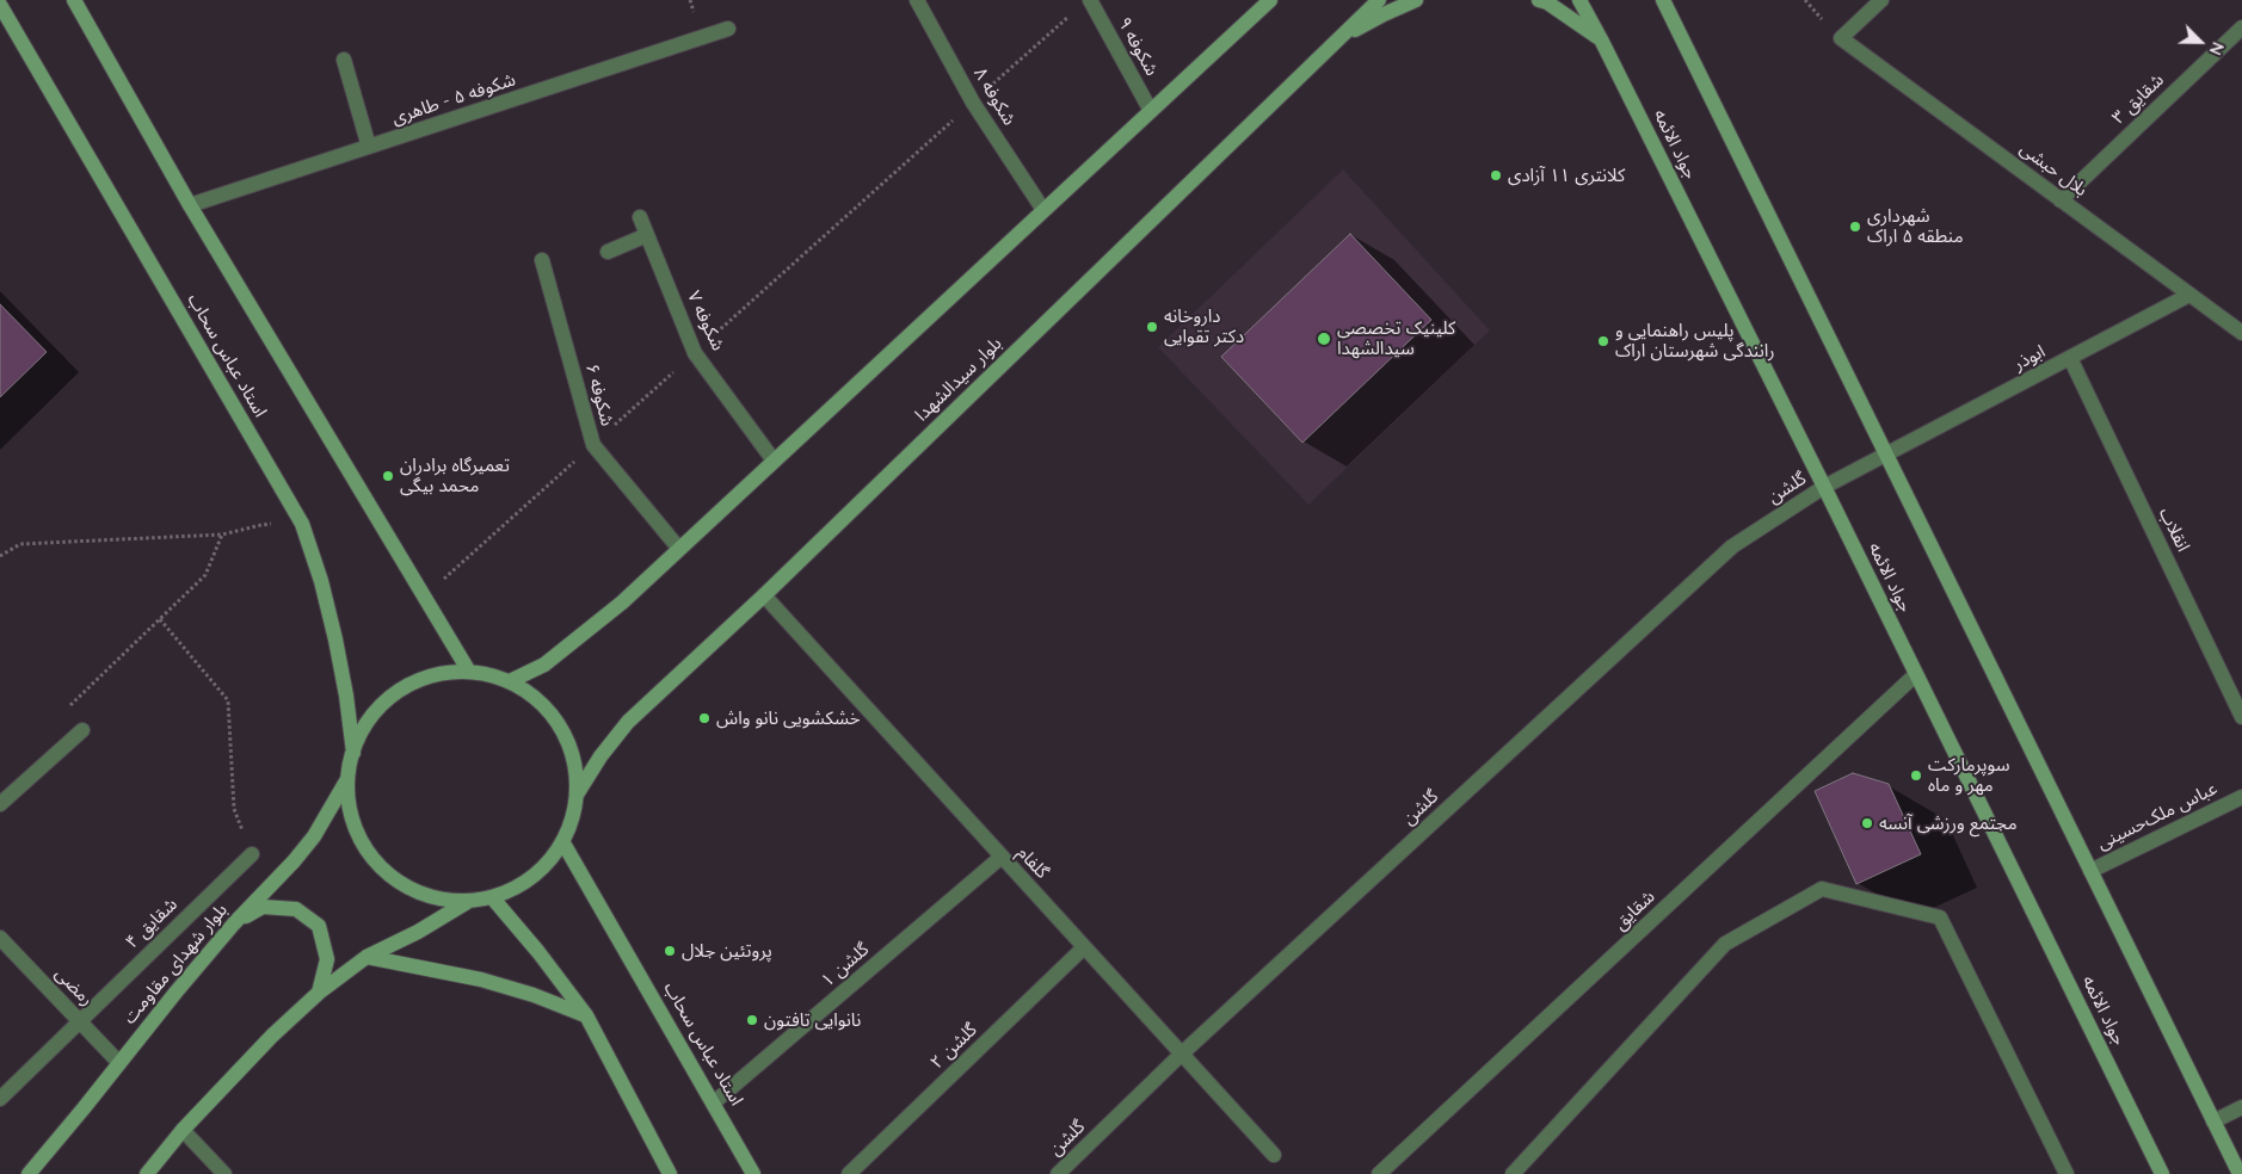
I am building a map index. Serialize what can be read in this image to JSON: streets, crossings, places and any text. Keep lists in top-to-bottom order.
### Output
{
  "streets": {
    "main road": [
      "جواد الائمه",
      "استاد عباس سحاب",
      "بلوار سیدالشهدا",
      "بلوار شهدای مقاومت"
    ],
    "street": [
      "شکوفه ۹",
      "شکوفه ۸",
      "شکوفه ۵ - طاهری",
      "شقایق ۳",
      "بلال حبشی",
      "شکوفه ۷",
      "ابوذر",
      "شکوفه ۶",
      "گلشن",
      "انقلاب",
      "عباس ملک‌حسینی",
      "گلفام",
      "شقایق",
      "شقایق ۴",
      "گلشن ۱",
      "رمضی",
      "گلشن ۲"
    ]
  },
  "crossings": [
    ["شقایق ۳", "بلال حبشی"],
    ["جواد الائمه", "ابوذر"],
    ["جواد الائمه", "گلشن"],
    ["جواد الائمه", "شقایق"],
    ["بلال حبشی", "ابوذر"],
    ["استاد عباس سحاب", "گلشن ۱"],
    ["ابوذر", "گلشن"],
    ["ابوذر", "انقلاب"],
    ["بلوار سیدالشهدا", "گلفام"],
    ["گلشن", "گلفام"],
    ["گلفام", "گلشن ۱"],
    ["گلفام", "گلشن ۲"],
    ["شقایق ۴", "رمضی"],
    ["بلوار شهدای مقاومت", "رمضی"]
  ],
  "places": [
    "کلانتری ۱۱ آزادی",
    "شهرداری منطقه ۵ اراک",
    "داروخانه دکتر تقوایی",
    "کلینیک تخصصی سیدالشهدا",
    "پلیس راهنمایی و رانندگی شهرستان اراک",
    "تعمیرگاه برادران محمد بیگی",
    "خشکشویی نانو واش",
    "سوپرمارکت مهر و ماه",
    "مجتمع ورزشی آنسه",
    "پروتئین جلال",
    "نانوایی تافتون"
  ],
  "north": "bottom right"
}
